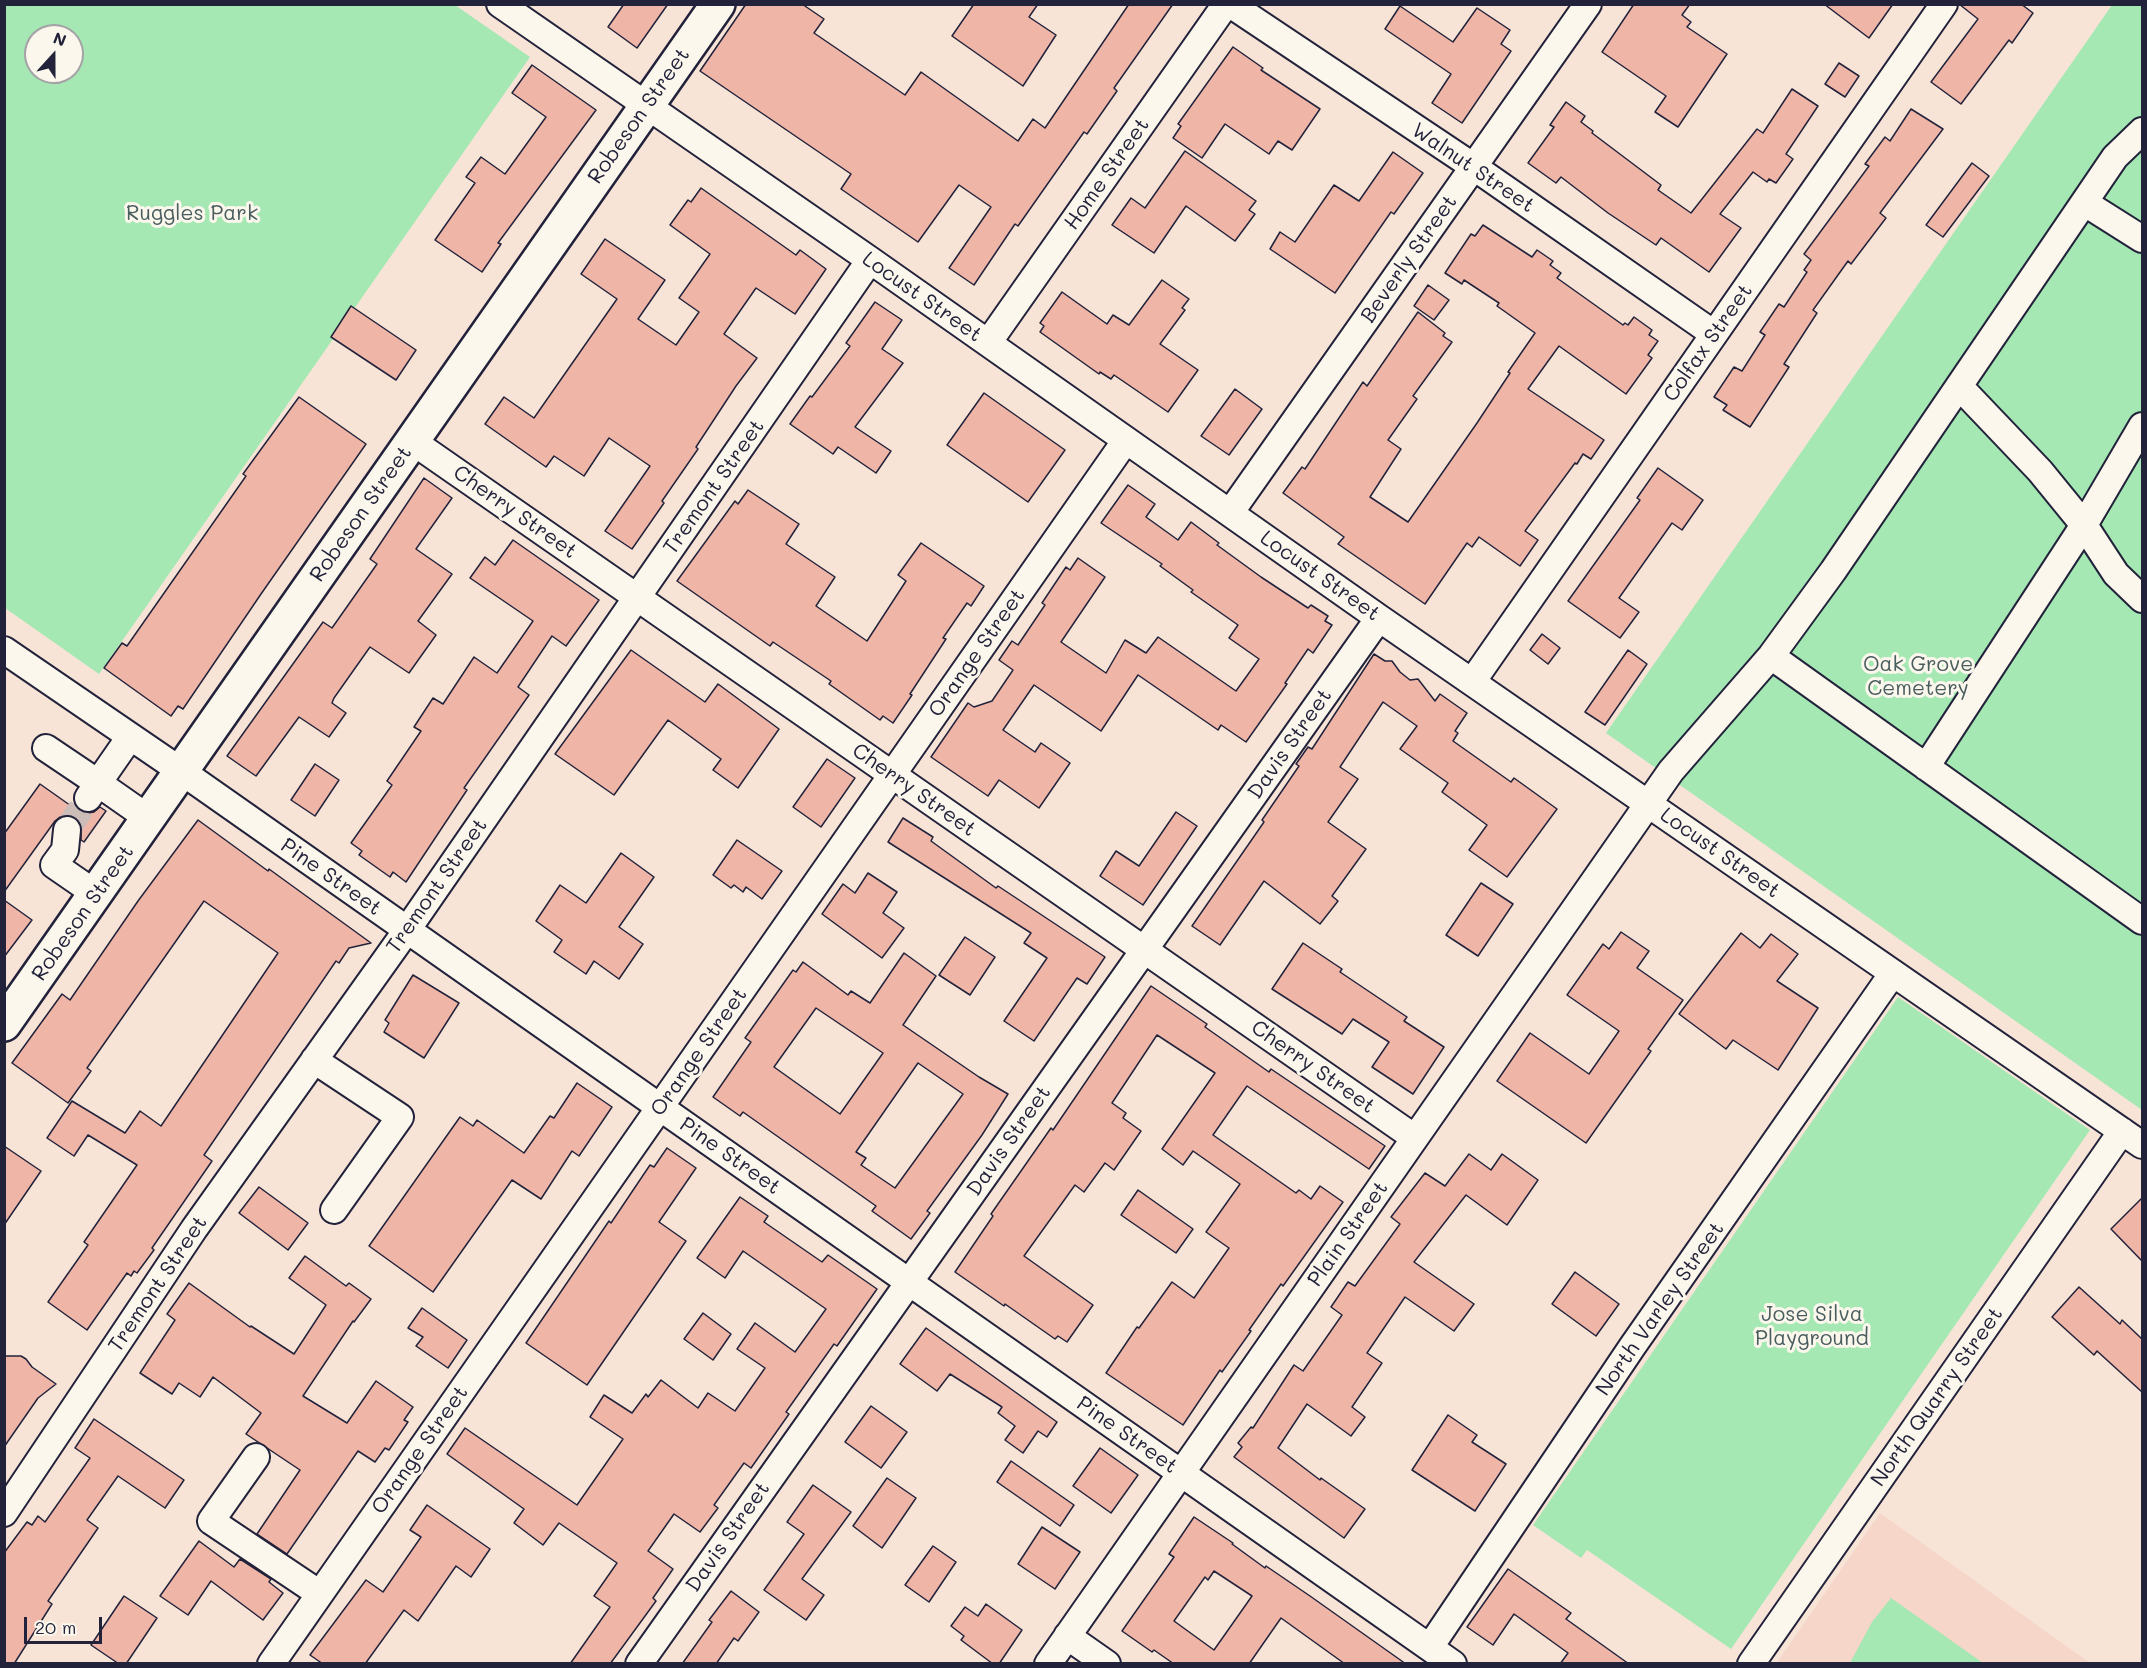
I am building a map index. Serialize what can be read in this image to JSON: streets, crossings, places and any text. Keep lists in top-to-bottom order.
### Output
{
  "streets": {
    "main road": ["Robeson Street"],
    "street": [
      "Walnut Street",
      "Home Street",
      "Beverly Street",
      "Locust Street",
      "Colfax Street",
      "Tremont Street",
      "Cherry Street",
      "Orange Street",
      "Davis Street",
      "Pine Street",
      "Plain Street",
      "North Varley Street",
      "North Quarry Street"
    ]
  },
  "crossings": [
    ["Robeson Street", "Locust Street"],
    ["Robeson Street", "Cherry Street"],
    ["Robeson Street", "Pine Street"],
    ["Walnut Street", "Home Street"],
    ["Walnut Street", "Beverly Street"],
    ["Walnut Street", "Colfax Street"],
    ["Home Street", "Locust Street"],
    ["Beverly Street", "Locust Street"],
    ["Locust Street", "Colfax Street"],
    ["Locust Street", "Tremont Street"],
    ["Locust Street", "Orange Street"],
    ["Locust Street", "Davis Street"],
    ["Locust Street", "Plain Street"],
    ["Locust Street", "North Varley Street"],
    ["Locust Street", "North Quarry Street"],
    ["Tremont Street", "Cherry Street"],
    ["Tremont Street", "Pine Street"],
    ["Cherry Street", "Orange Street"],
    ["Cherry Street", "Davis Street"],
    ["Cherry Street", "Plain Street"],
    ["Orange Street", "Pine Street"],
    ["Davis Street", "Pine Street"],
    ["Pine Street", "Plain Street"],
    ["Pine Street", "North Varley Street"]
  ],
  "parks": ["Ruggles Park", "Oak Grove Cemetery", "Jose Silva Playground"],
  "scale_bar": "20 m",
  "north": "top"
}
